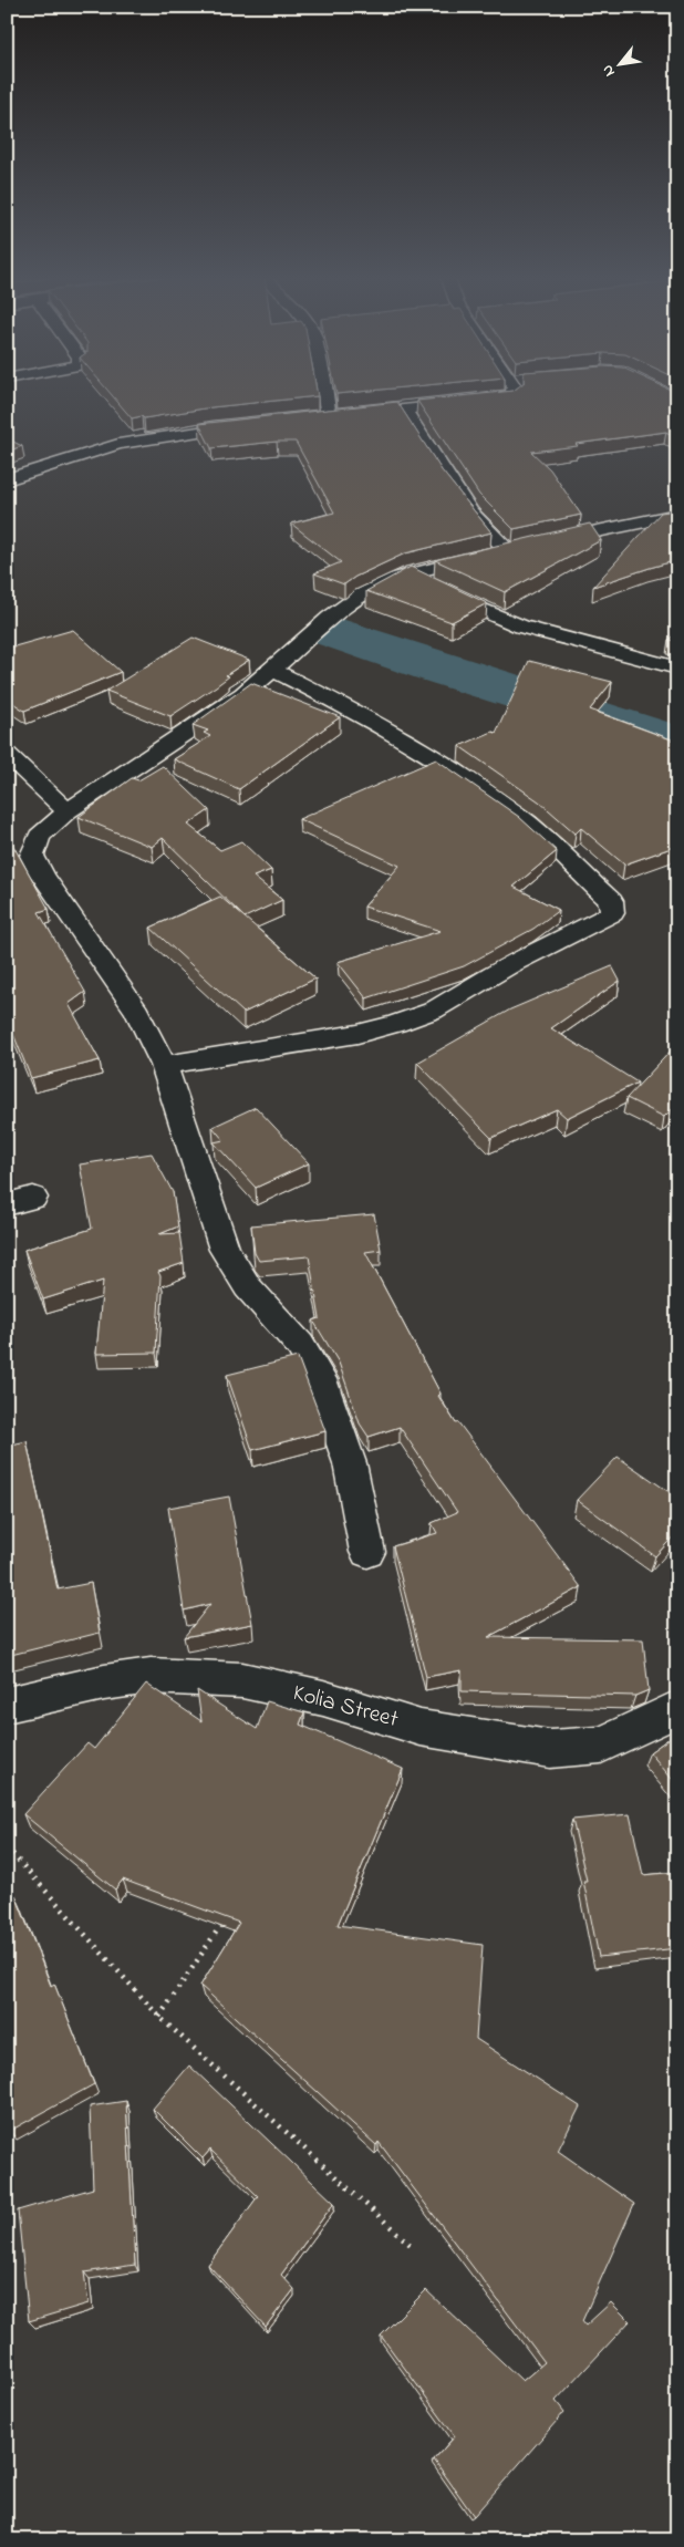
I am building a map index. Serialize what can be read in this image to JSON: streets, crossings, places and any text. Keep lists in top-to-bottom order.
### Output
{
  "streets": {
    "street": ["Kolia Street"]
  },
  "north": "bottom left"
}
